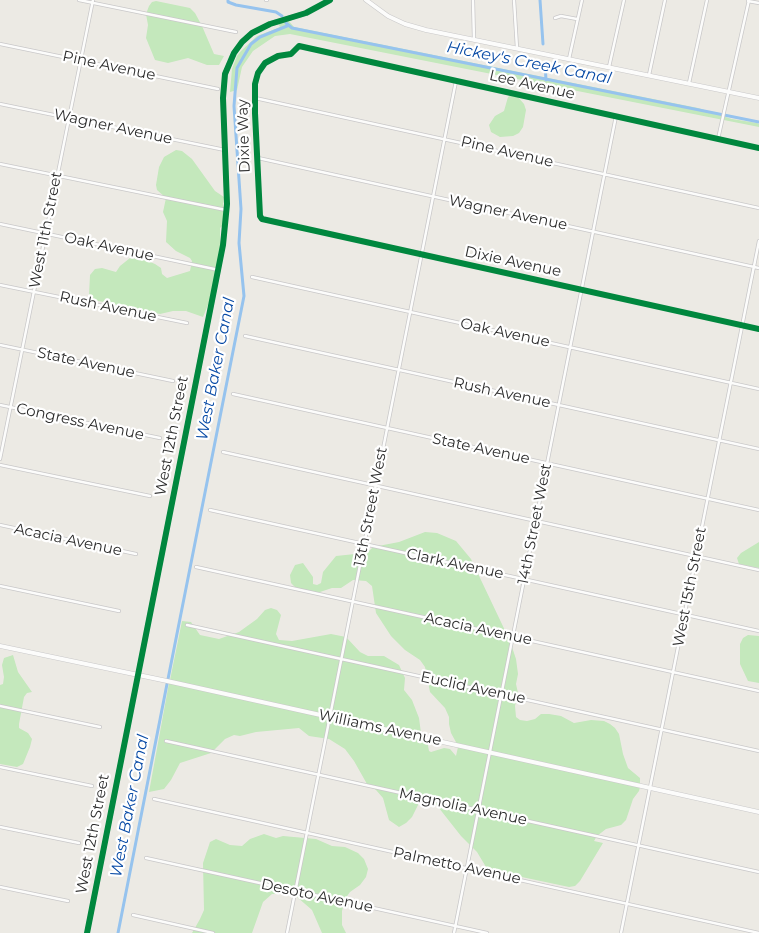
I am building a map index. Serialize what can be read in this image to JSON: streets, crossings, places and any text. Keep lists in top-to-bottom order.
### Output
{
  "streets": {
    "street": [
      "Pine Avenue",
      "Lee Avenue",
      "Wagner Avenue",
      "Dixie Way",
      "West 11th Street",
      "Oak Avenue",
      "Dixie Avenue",
      "Rush Avenue",
      "State Avenue",
      "Congress Avenue",
      "West 12th Street",
      "13th Street West",
      "14th Street West",
      "Acacia Avenue",
      "Clark Avenue",
      "West 15th Street",
      "Euclid Avenue",
      "Williams Avenue",
      "Magnolia Avenue",
      "Palmetto Avenue",
      "Desoto Avenue"
    ]
  },
  "crossings": [
    ["Pine Avenue", "Dixie Way"],
    ["Pine Avenue", "West 11th Street"],
    ["Pine Avenue", "13th Street West"],
    ["Pine Avenue", "14th Street West"],
    ["Lee Avenue", "Dixie Way"],
    ["Lee Avenue", "13th Street West"],
    ["Lee Avenue", "14th Street West"],
    ["Wagner Avenue", "Dixie Way"],
    ["Wagner Avenue", "West 11th Street"],
    ["Wagner Avenue", "West 12th Street"],
    ["Wagner Avenue", "13th Street West"],
    ["Wagner Avenue", "14th Street West"],
    ["Wagner Avenue", "West 15th Street"],
    ["Dixie Way", "Dixie Avenue"],
    ["West 11th Street", "Oak Avenue"],
    ["West 11th Street", "Rush Avenue"],
    ["West 11th Street", "State Avenue"],
    ["West 11th Street", "Congress Avenue"],
    ["Oak Avenue", "West 12th Street"],
    ["Oak Avenue", "13th Street West"],
    ["Oak Avenue", "14th Street West"],
    ["Oak Avenue", "West 15th Street"],
    ["Dixie Avenue", "13th Street West"],
    ["Dixie Avenue", "14th Street West"],
    ["Dixie Avenue", "West 15th Street"],
    ["Rush Avenue", "13th Street West"],
    ["Rush Avenue", "14th Street West"],
    ["Rush Avenue", "West 15th Street"],
    ["State Avenue", "13th Street West"],
    ["State Avenue", "14th Street West"],
    ["State Avenue", "West 15th Street"],
    ["West 12th Street", "Williams Avenue"],
    ["13th Street West", "Acacia Avenue"],
    ["13th Street West", "Clark Avenue"],
    ["13th Street West", "Euclid Avenue"],
    ["13th Street West", "Williams Avenue"],
    ["13th Street West", "Magnolia Avenue"],
    ["13th Street West", "Palmetto Avenue"],
    ["13th Street West", "Desoto Avenue"],
    ["14th Street West", "Acacia Avenue"],
    ["14th Street West", "Clark Avenue"],
    ["14th Street West", "Euclid Avenue"],
    ["14th Street West", "Williams Avenue"],
    ["14th Street West", "Magnolia Avenue"],
    ["14th Street West", "Palmetto Avenue"],
    ["14th Street West", "Desoto Avenue"],
    ["Acacia Avenue", "West 15th Street"],
    ["Clark Avenue", "West 15th Street"],
    ["West 15th Street", "Euclid Avenue"],
    ["West 15th Street", "Williams Avenue"],
    ["West 15th Street", "Magnolia Avenue"],
    ["West 15th Street", "Palmetto Avenue"]
  ],
  "water": ["Hickey's Creek Canal", "West Baker Canal"]
}
